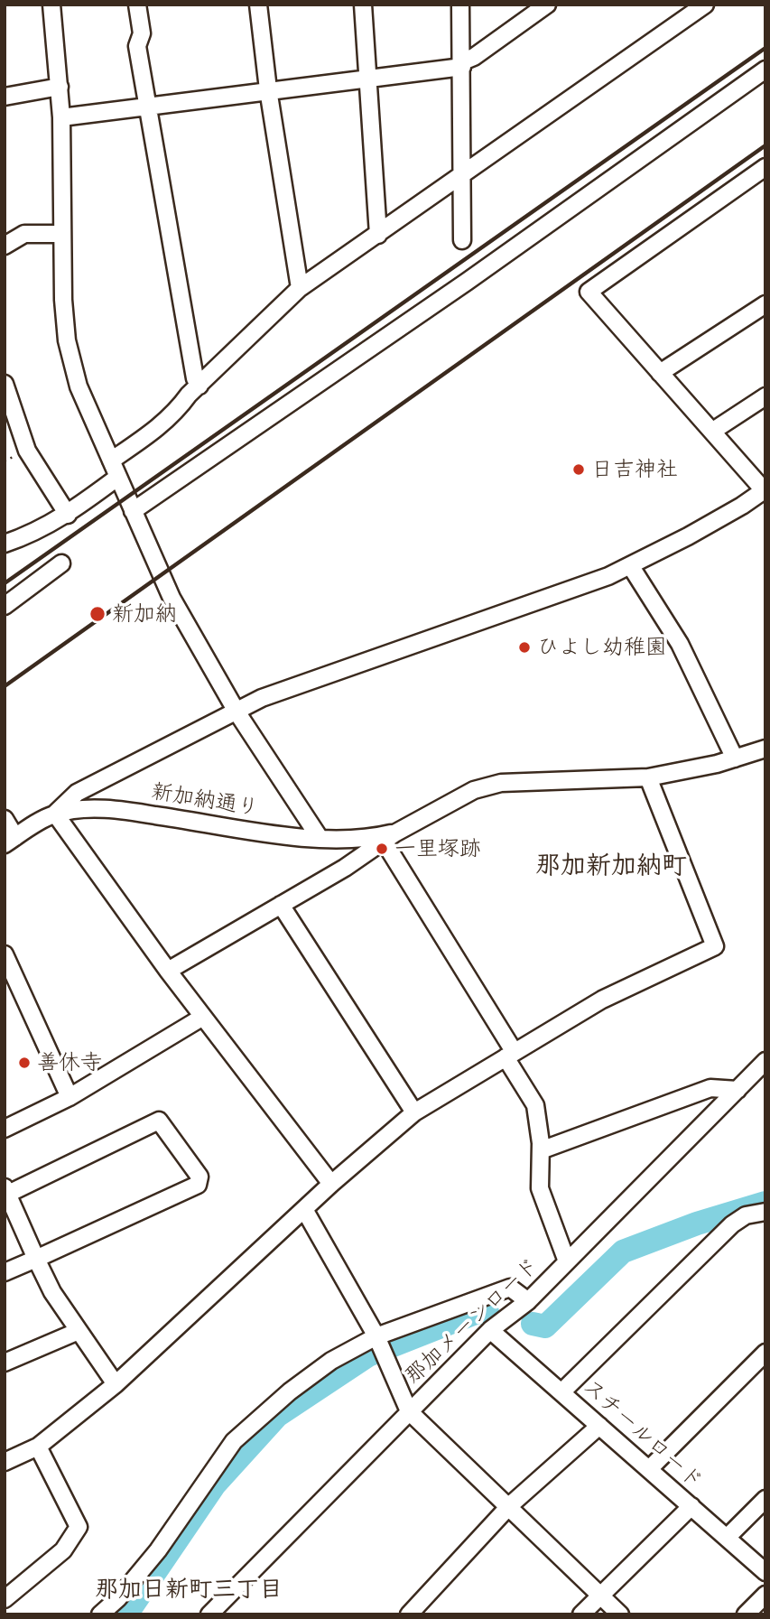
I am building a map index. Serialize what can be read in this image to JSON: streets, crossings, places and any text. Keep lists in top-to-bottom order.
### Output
{
  "streets": {
    "street": ["新加納通り", "那加メーンロード", "スチールロード"]
  },
  "crossings": [
    ["那加メーンロード", "スチールロード"]
  ],
  "districts": ["那加新加納町", "那加日新町三丁目"],
  "places": [
    "日吉神社",
    "新加納",
    "ひよし幼稚園",
    "一里塚跡",
    "善休寺"
  ]
}
